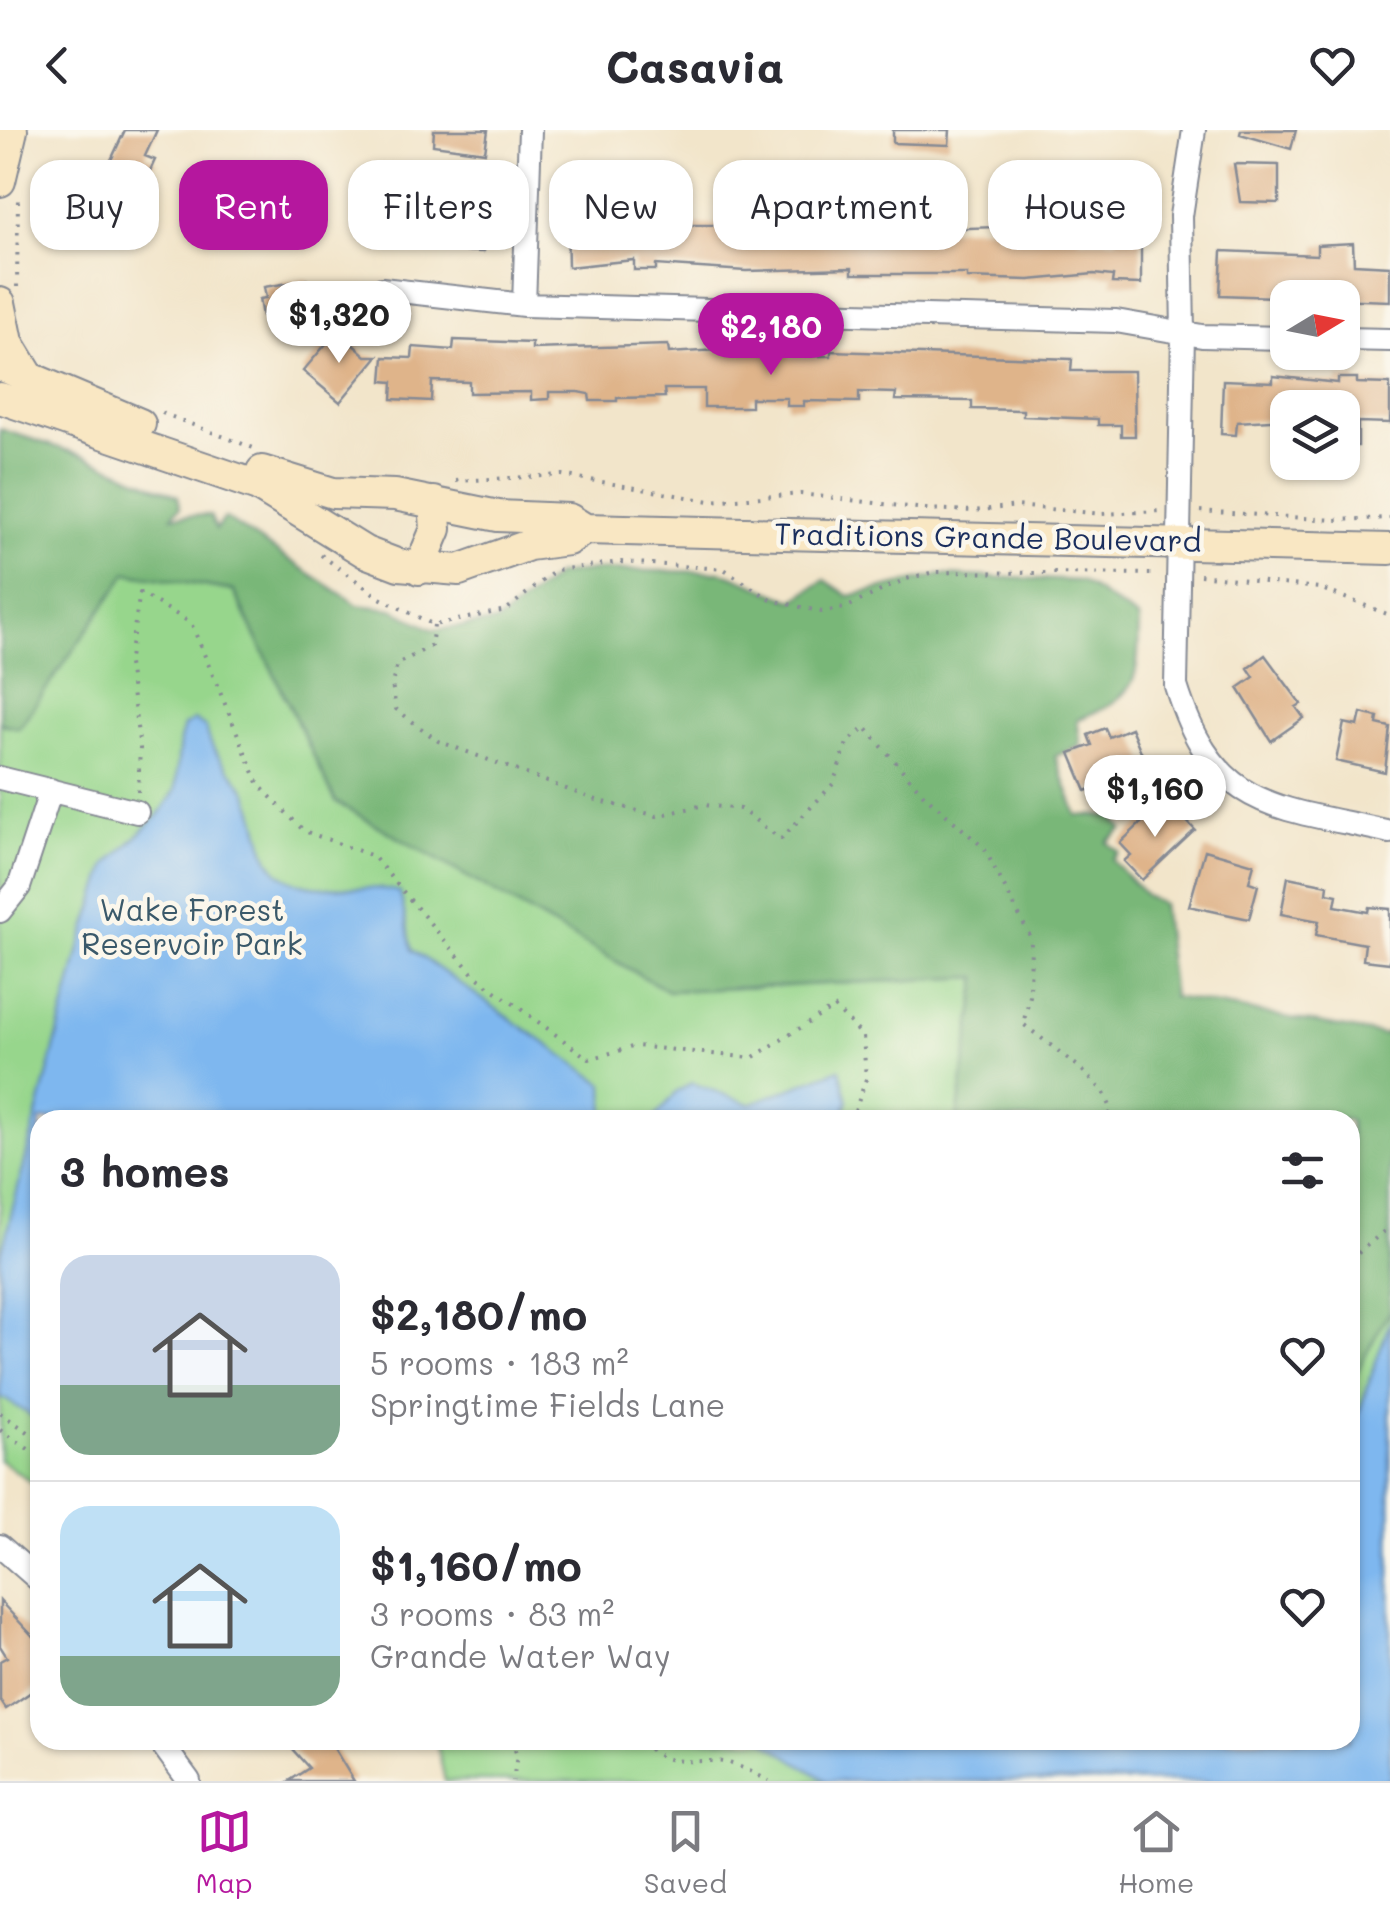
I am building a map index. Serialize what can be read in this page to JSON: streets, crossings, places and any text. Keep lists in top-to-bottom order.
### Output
{
  "streets": {
    "main road": ["Traditions Grande Boulevard"]
  },
  "parks": ["Wake Forest Reservoir Park"],
  "north": "right",
  "page": {
    "header": "Casavia",
    "chip": [
      "Buy",
      "Rent",
      "Filters",
      "New",
      "Apartment",
      "House"
    ],
    "price": ["$1,320", "$2,180", "$1,160"],
    "heading": "3 homes",
    "list": [
      {
        "name": "$2,180/mo",
        "note": "5 rooms · 183 m² · Springtime Fields Lane"
      },
      {
        "name": "$1,160/mo",
        "note": "3 rooms · 83 m² · Grande Water Way"
      }
    ],
    "tabs": ["Map", "Saved", "Home"]
  }
}
